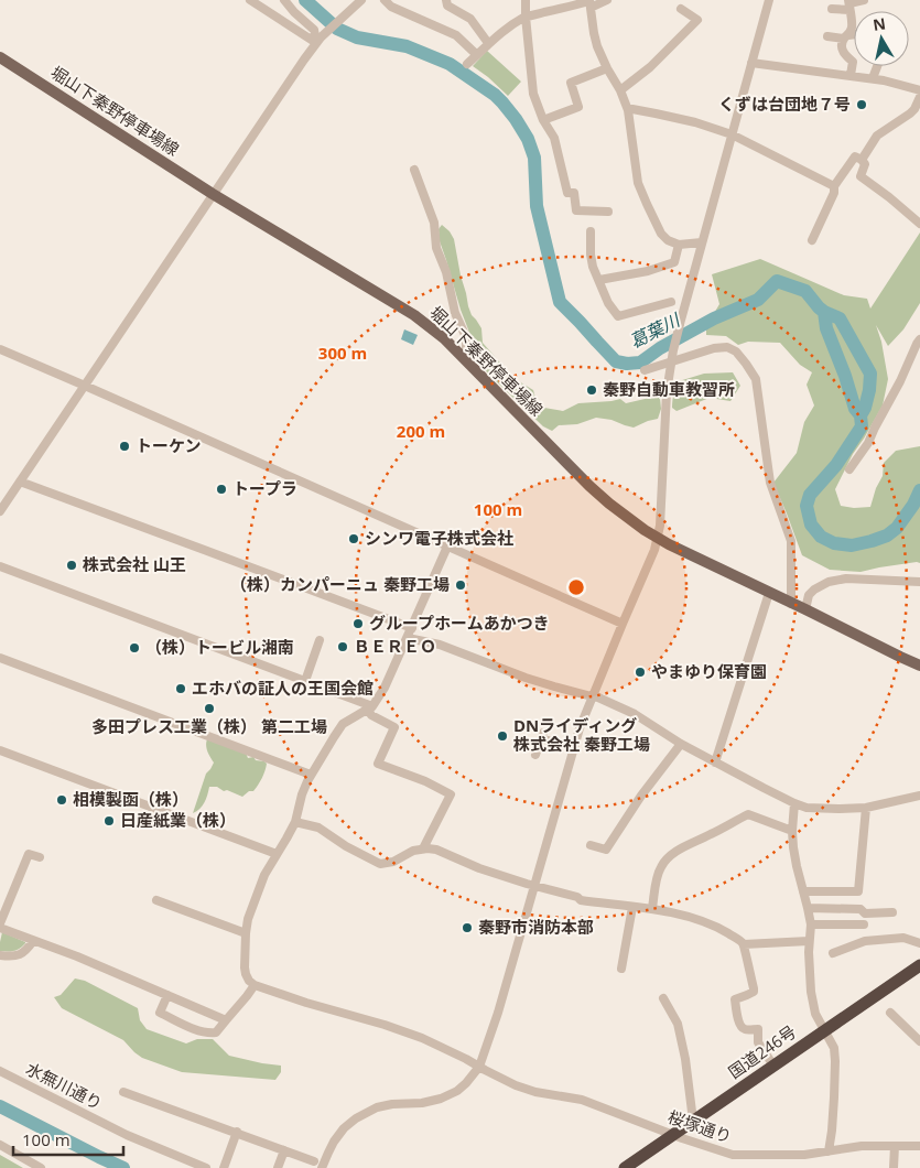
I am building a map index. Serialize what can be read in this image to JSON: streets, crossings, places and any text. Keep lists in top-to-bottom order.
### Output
{
  "streets": {
    "highway": ["国道246号"],
    "main road": ["堀山下秦野停車場線"],
    "street": ["水無川通り", "桜塚通り"]
  },
  "crossings": [
    ["国道246号", "桜塚通り"]
  ],
  "water": ["葛葉川"],
  "places": [
    "くずは台団地７号",
    "秦野自動車教習所",
    "トーケン",
    "トープラ",
    "シンワ電子株式会社",
    "株式会社 山王",
    "（株）カンパーニュ 秦野工場",
    "グループホームあかつき",
    "ＢＥＲＥＯ",
    "（株）トービル湘南",
    "やまゆり保育園",
    "エホバの証人の王国会館",
    "多田プレス工業（株） 第二工場",
    "DNライディング 株式会社 秦野工場",
    "相模製函（株）",
    "日産紙業（株）",
    "秦野市消防本部"
  ],
  "scale_bar": "100 m",
  "north": "top",
  "rings": ["300 m", "200 m", "100 m"]
}
